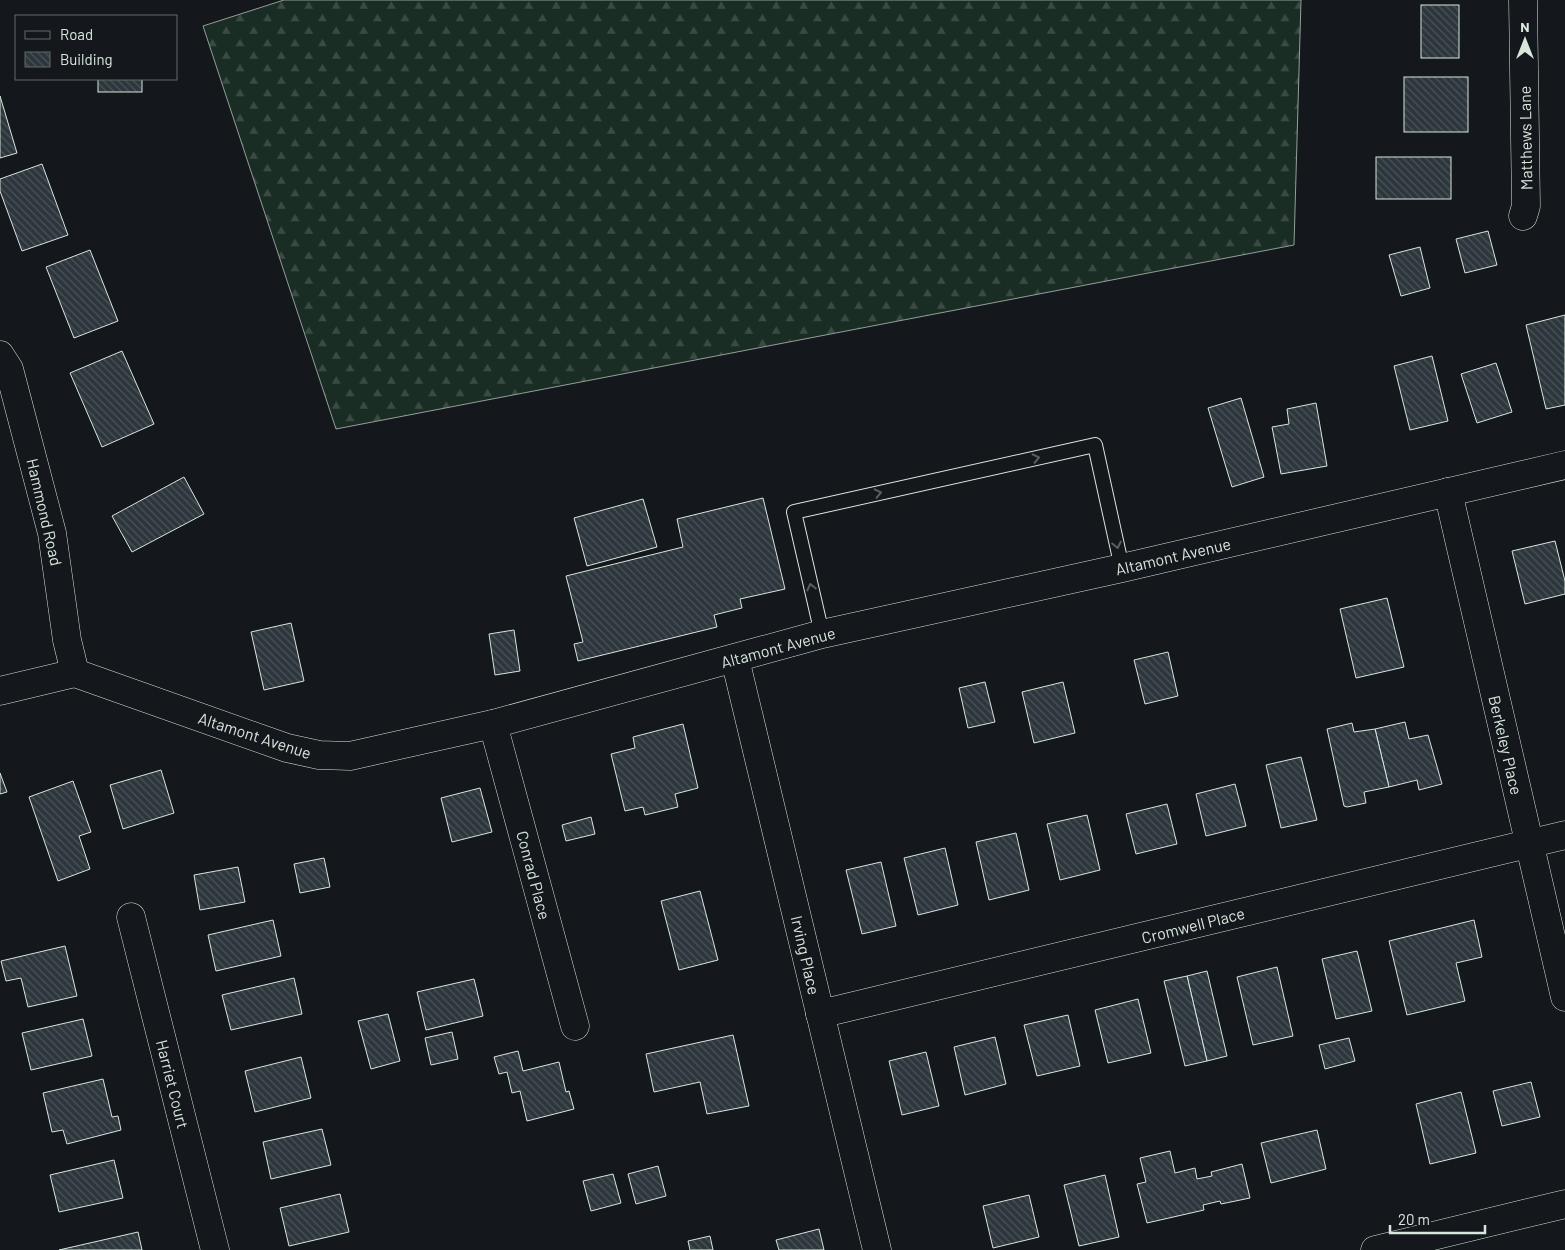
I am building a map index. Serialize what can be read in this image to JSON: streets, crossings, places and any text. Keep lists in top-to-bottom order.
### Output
{
  "streets": {
    "street": [
      "Matthews Lane",
      "Hammond Road",
      "Altamont Avenue",
      "Berkeley Place",
      "Conrad Place",
      "Cromwell Place",
      "Irving Place",
      "Harriet Court"
    ]
  },
  "crossings": [
    ["Hammond Road", "Altamont Avenue"],
    ["Altamont Avenue", "Berkeley Place"],
    ["Altamont Avenue", "Conrad Place"],
    ["Altamont Avenue", "Irving Place"],
    ["Berkeley Place", "Cromwell Place"],
    ["Cromwell Place", "Irving Place"]
  ],
  "legend": ["Road", "Building"],
  "scale_bar": "20 m",
  "north": "top"
}
